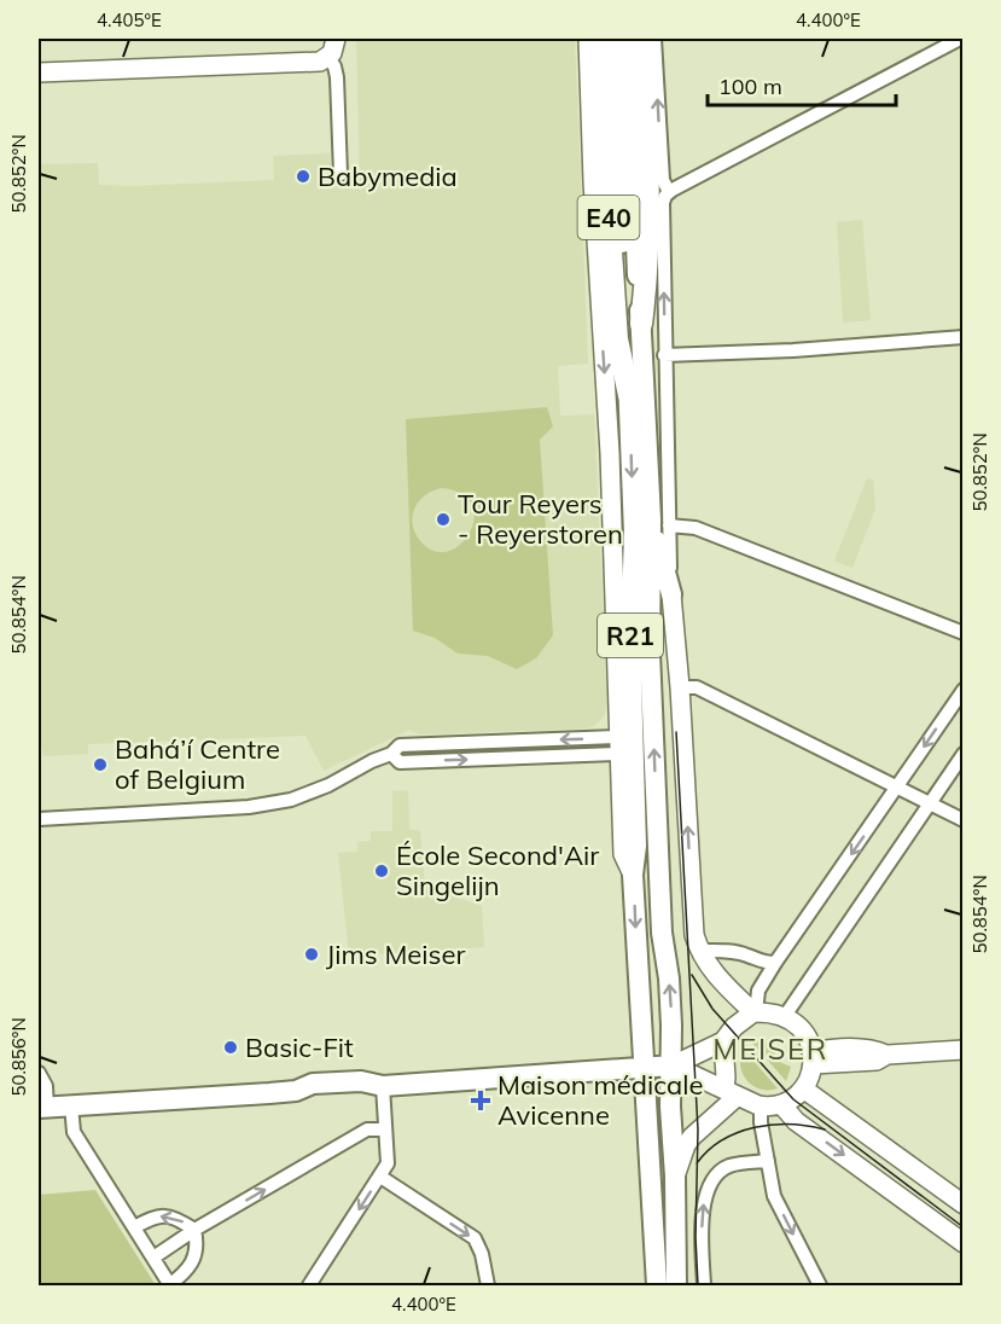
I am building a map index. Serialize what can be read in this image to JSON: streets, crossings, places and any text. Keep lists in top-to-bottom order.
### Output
{
  "streets": {
    "highway": ["E40"],
    "main road": ["R21"]
  },
  "crossings": [
    ["E40", "R21"]
  ],
  "districts": ["MEISER"],
  "places": {
    "other": [
      "Babymedia",
      "Tour Reyers - Reyerstoren",
      "Bahá’í Centre of Belgium",
      "École Second'Air Singelijn",
      "Jims Meiser",
      "Basic-Fit"
    ],
    "health": ["Maison médicale Avicenne"]
  },
  "scale_bar": "100 m",
  "coordinates": [
    "4.405°E",
    "4.400°E",
    "50.852°N",
    "50.854°N",
    "50.856°N"
  ]
}
